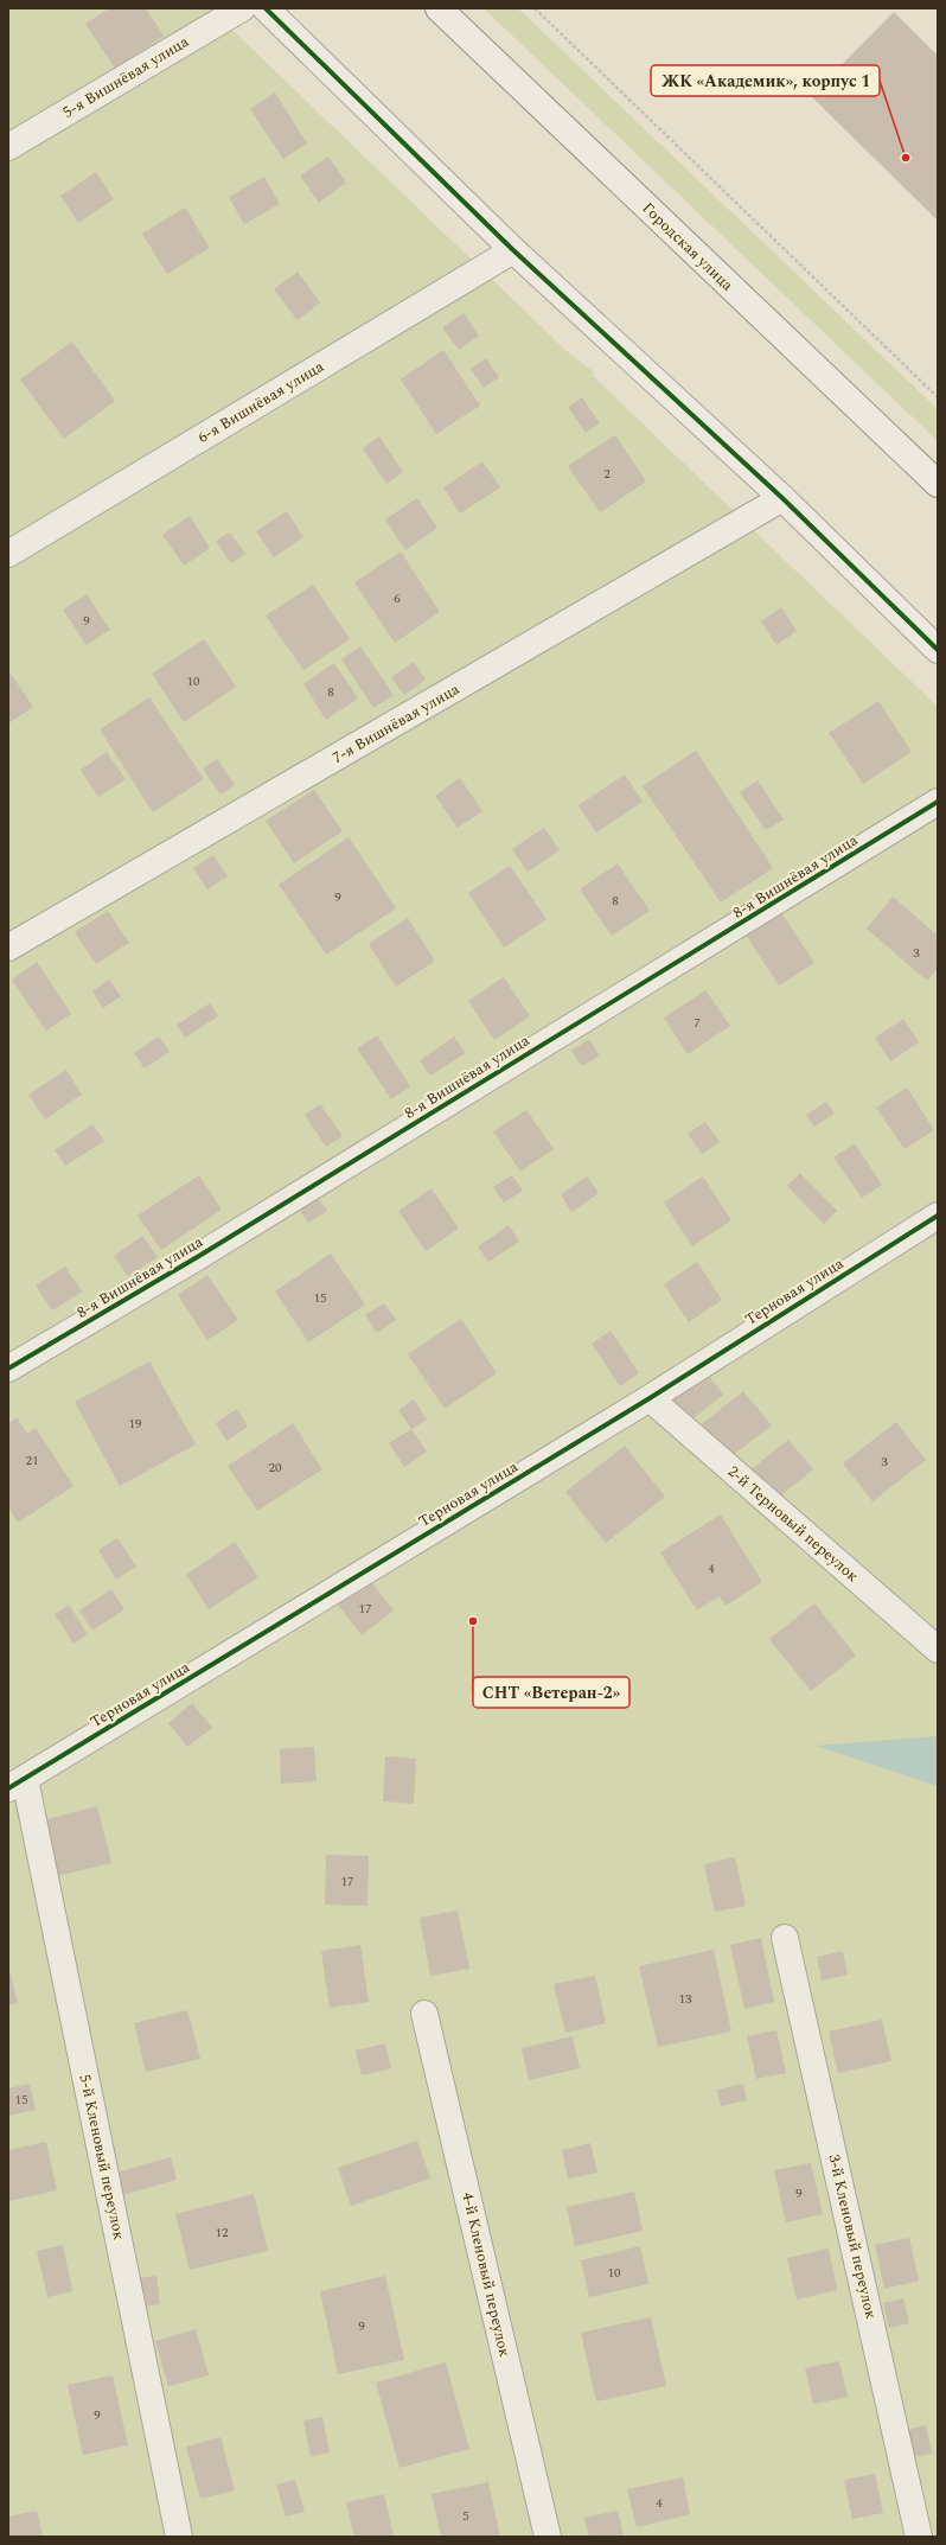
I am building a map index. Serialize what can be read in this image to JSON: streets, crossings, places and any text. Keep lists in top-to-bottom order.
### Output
{
  "streets": {
    "street": [
      "5-я Вишнёвая улица",
      "Городская улица",
      "6-я Вишнёвая улица",
      "7-я Вишнёвая улица",
      "8-я Вишнёвая улица",
      "Терновая улица",
      "2-й Терновый переулок",
      "5-й Кленовый переулок",
      "3-й Кленовый переулок",
      "4-й Кленовый переулок"
    ]
  },
  "crossings": [
    ["Терновая улица", "2-й Терновый переулок"],
    ["Терновая улица", "5-й Кленовый переулок"]
  ],
  "places": ["ЖК «Академик», корпус 1", "СНТ «Ветеран-2»"],
  "house_numbers": [
    "2",
    "6",
    "9",
    "10",
    "8",
    "9",
    "8",
    "3",
    "7",
    "15",
    "19",
    "21",
    "3",
    "20",
    "4",
    "17",
    "17",
    "13",
    "15",
    "9",
    "12",
    "10",
    "9",
    "9",
    "4",
    "5"
  ]
}
